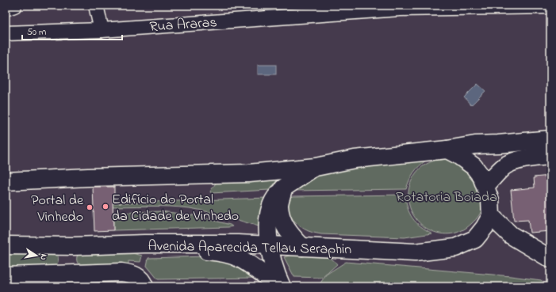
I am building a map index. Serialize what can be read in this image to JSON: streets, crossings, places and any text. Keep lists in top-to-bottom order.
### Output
{
  "streets": {
    "main road": ["Avenida Aparecida Tellau Seraphin"],
    "street": ["Rua Araras"]
  },
  "parks": ["Rotatoria Boiada"],
  "places": ["Edifício do Portal da Cidade de Vinhedo", "Portal de Vinhedo"],
  "scale_bar": "50 m",
  "north": "right"
}
